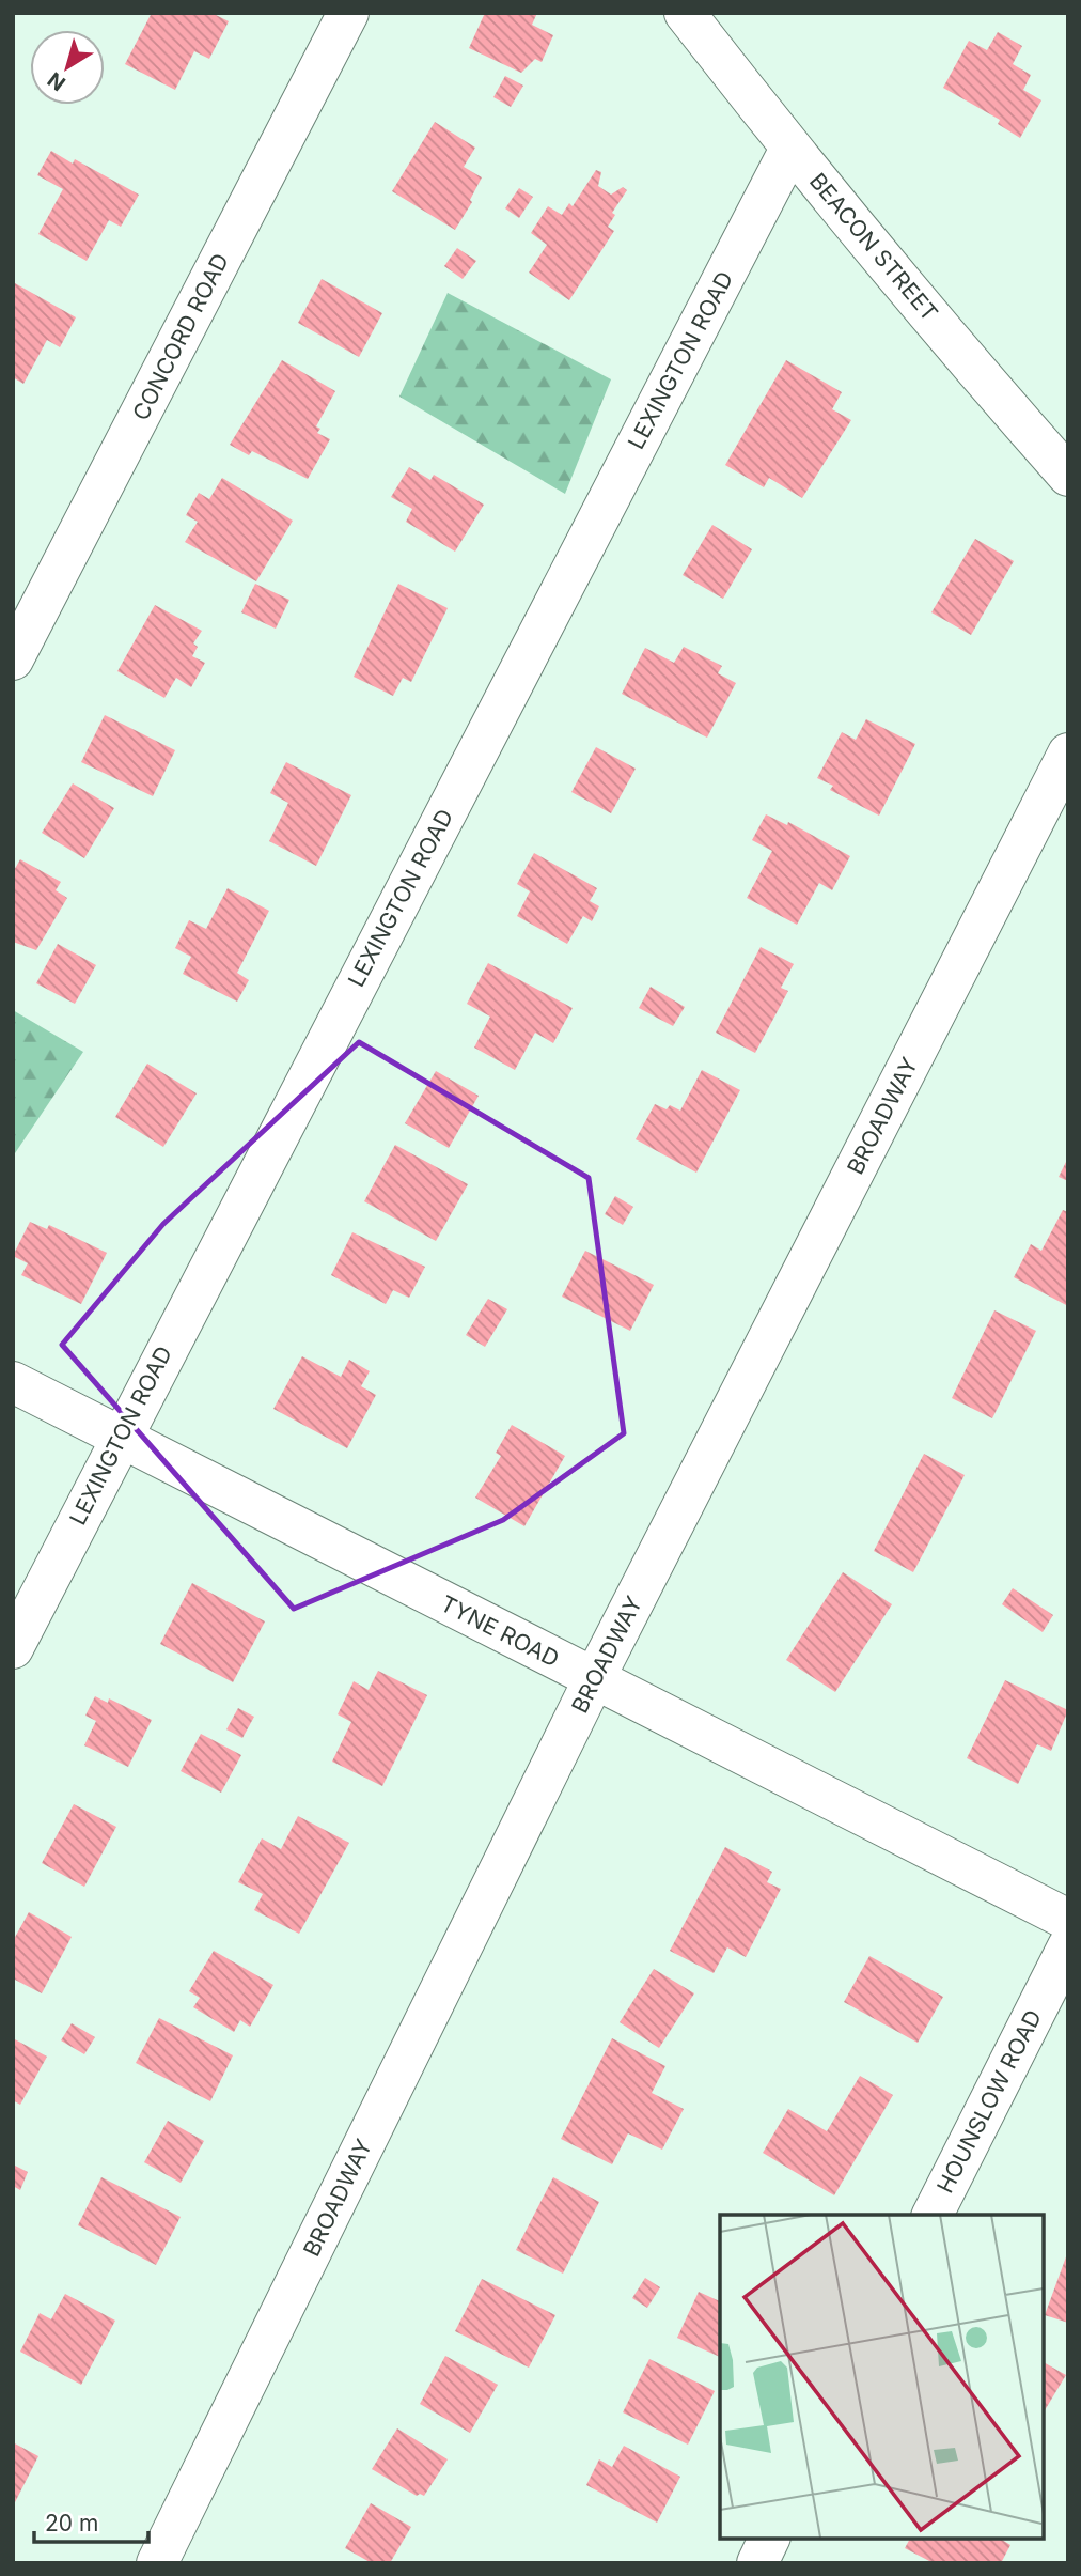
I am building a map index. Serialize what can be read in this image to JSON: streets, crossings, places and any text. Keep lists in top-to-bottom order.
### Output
{
  "streets": {
    "street": [
      "BEACON STREET",
      "CONCORD ROAD",
      "LEXINGTON ROAD",
      "BROADWAY",
      "TYNE ROAD",
      "HOUNSLOW ROAD"
    ]
  },
  "crossings": [
    ["BEACON STREET", "LEXINGTON ROAD"],
    ["LEXINGTON ROAD", "TYNE ROAD"],
    ["BROADWAY", "TYNE ROAD"]
  ],
  "scale_bar": "20 m",
  "north": "bottom left"
}
